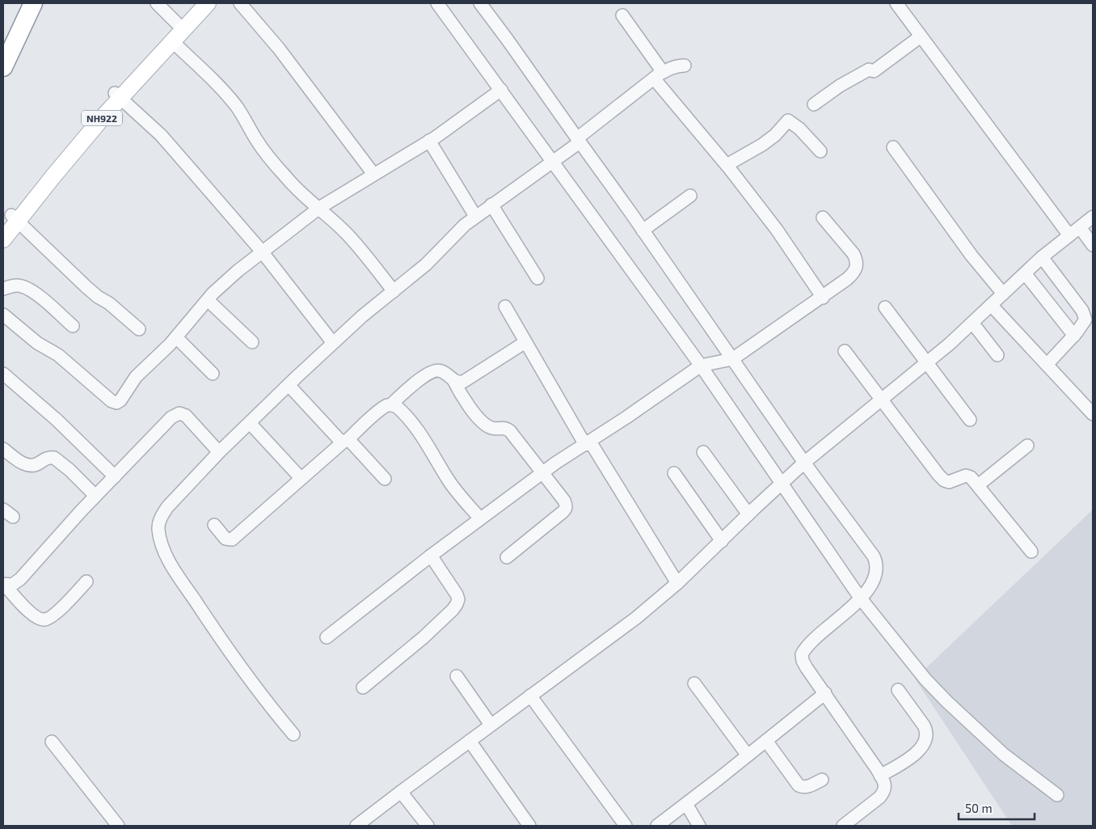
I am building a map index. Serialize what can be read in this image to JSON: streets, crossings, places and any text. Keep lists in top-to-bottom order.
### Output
{
  "streets": {
    "main road": ["NH922"]
  },
  "scale_bar": "50 m"
}
